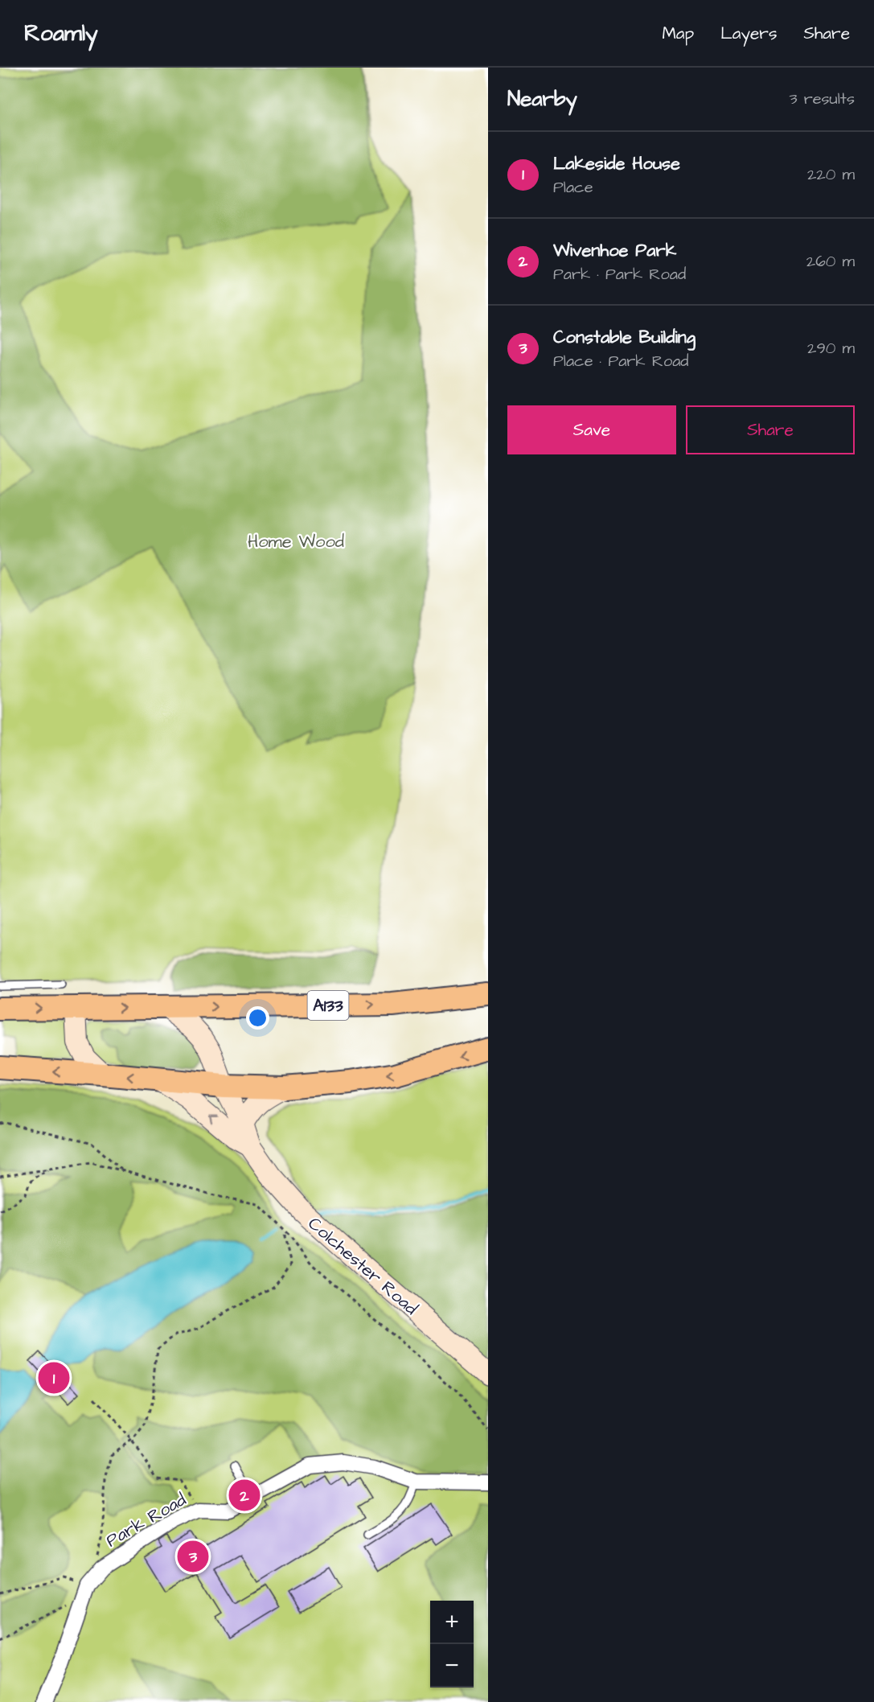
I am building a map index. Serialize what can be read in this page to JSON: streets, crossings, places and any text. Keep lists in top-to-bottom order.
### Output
{
  "streets": {
    "main road": ["A133", "Colchester Road"],
    "street": ["Park Road"]
  },
  "crossings": [
    ["A133", "Colchester Road"]
  ],
  "parks": ["Home Wood"],
  "page": {
    "header": "Roamly",
    "nav": ["Map", "Layers", "Share"],
    "heading": ["Nearby", "3 results"],
    "list": [
      {
        "mark": "1",
        "name": "Lakeside House",
        "note": "Place",
        "value": "220 m"
      },
      {
        "mark": "2",
        "name": "Wivenhoe Park",
        "note": "Park · Park Road",
        "value": "260 m"
      },
      {
        "mark": "3",
        "name": "Constable Building",
        "note": "Place · Park Road",
        "value": "290 m"
      }
    ],
    "buttons": ["Save", "Share"],
    "pins": ["1", "2", "3"],
    "map_buttons": ["+", "−"]
  }
}
